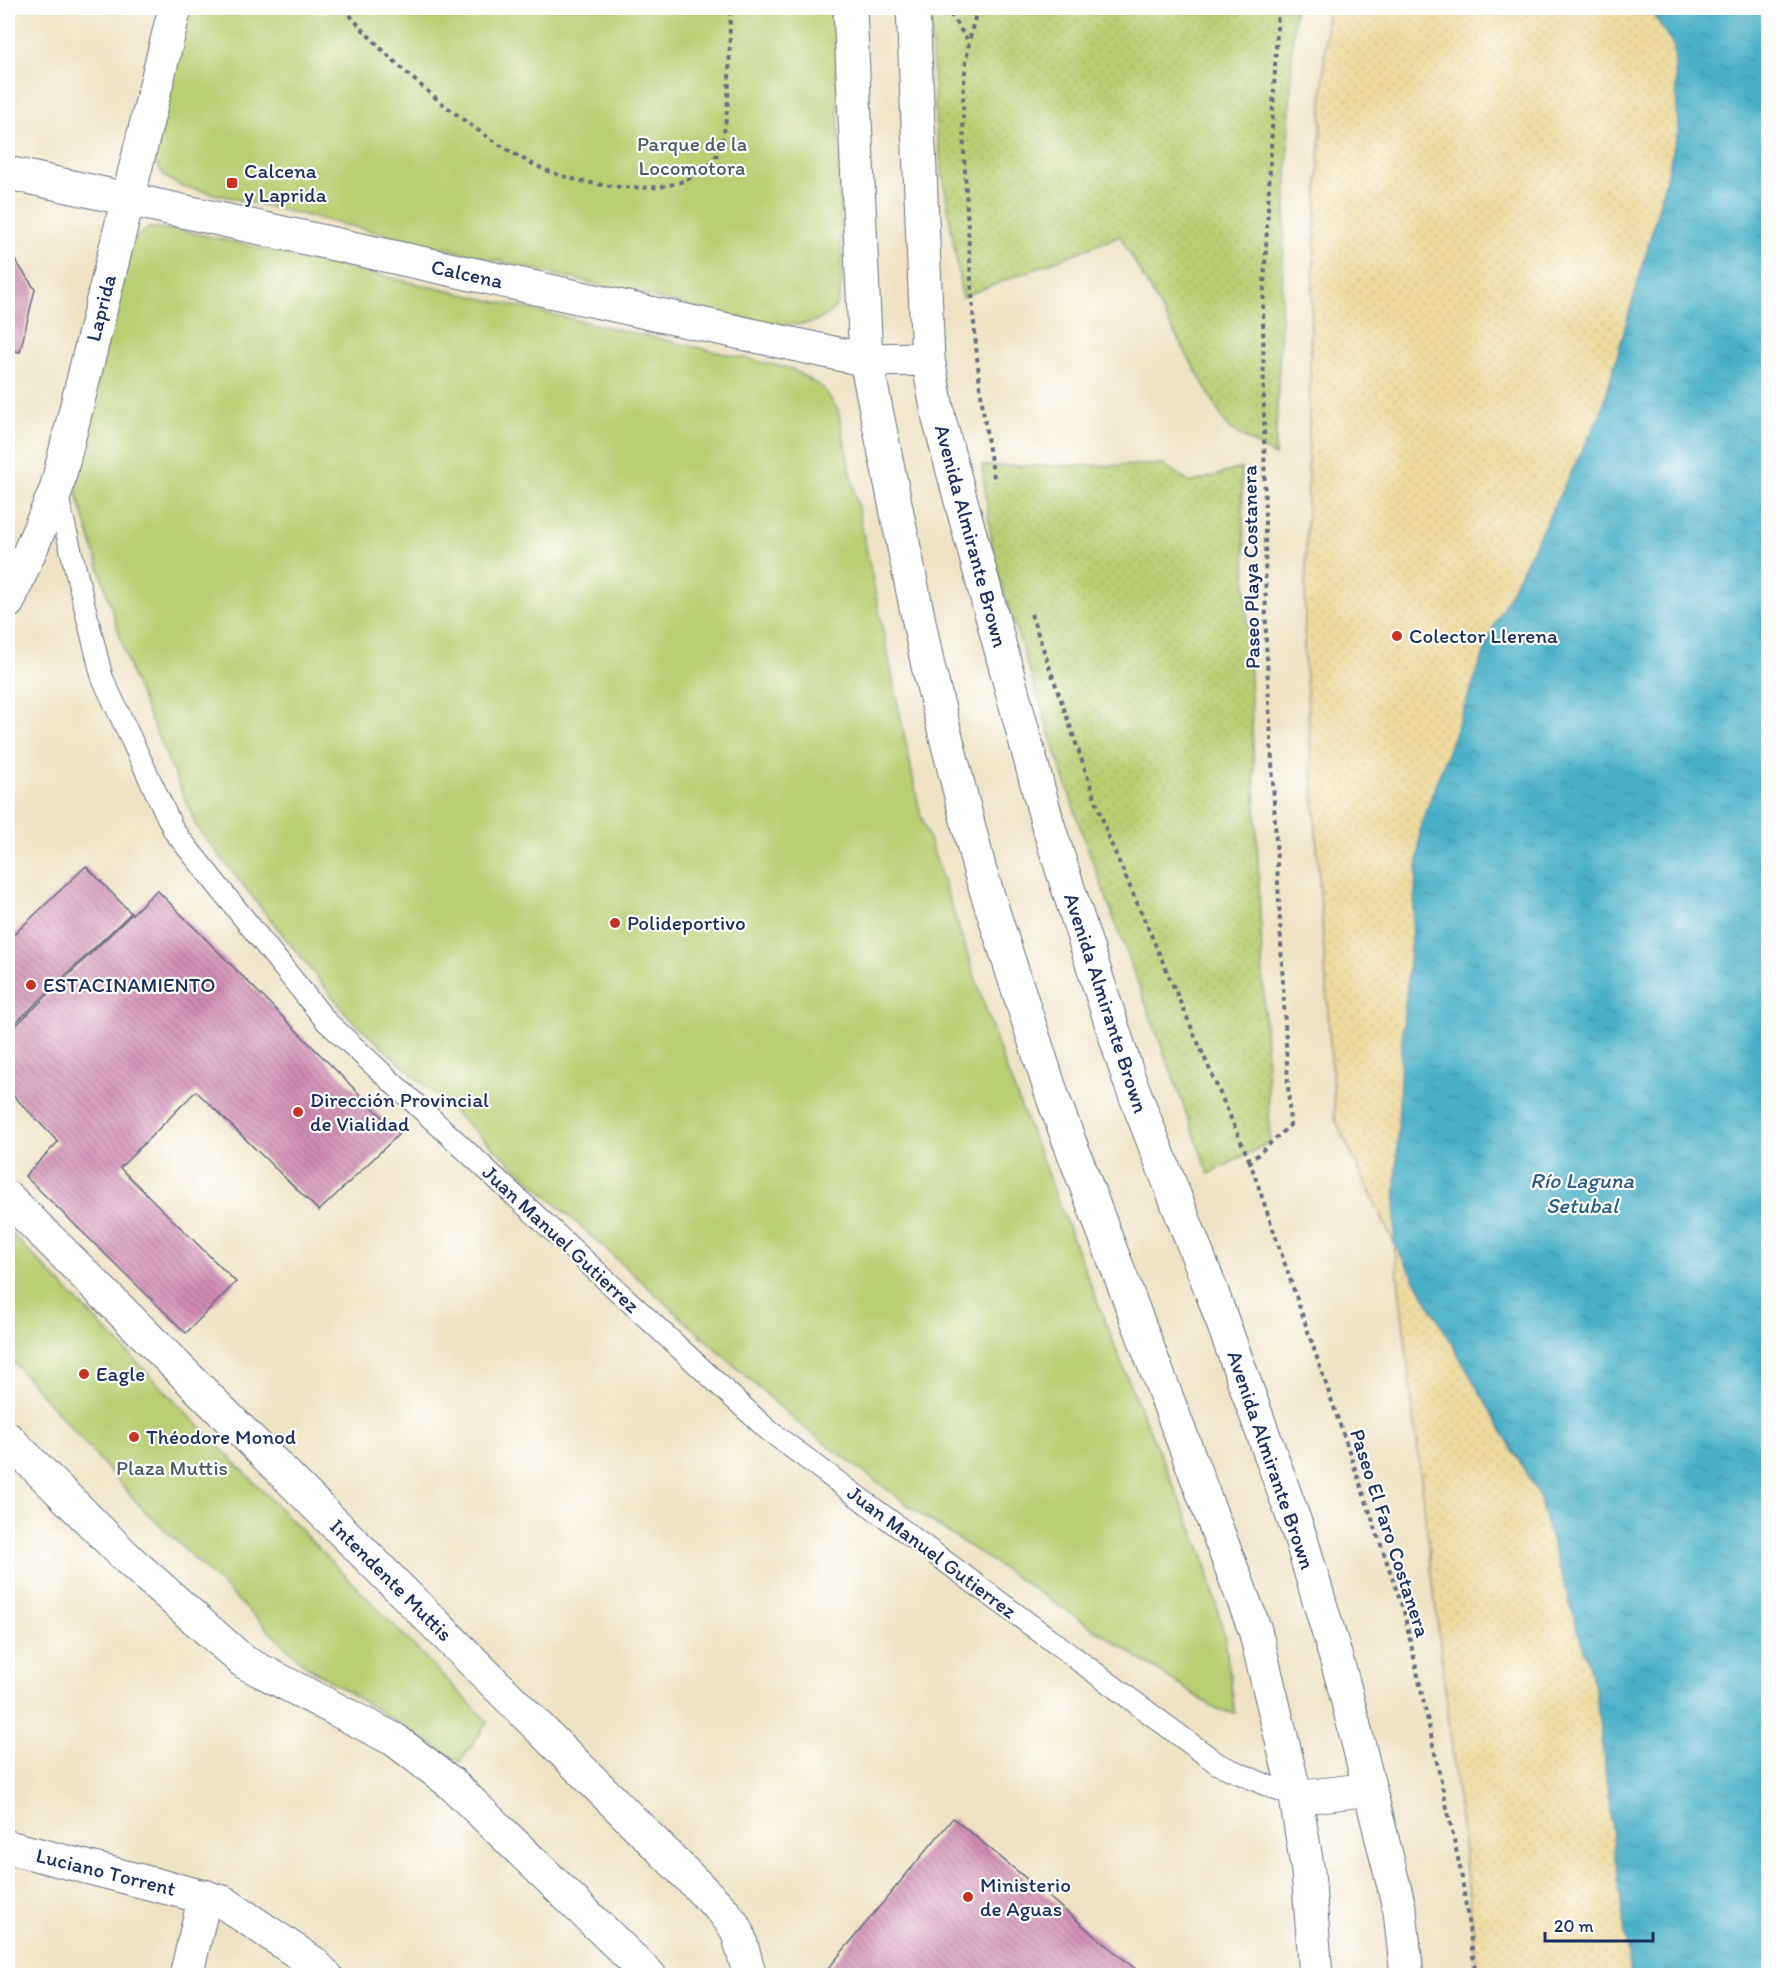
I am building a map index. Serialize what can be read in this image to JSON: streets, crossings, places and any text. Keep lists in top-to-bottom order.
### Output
{
  "streets": {
    "main road": [
      "Calcena",
      "Laprida",
      "Avenida Almirante Brown",
      "Intendente Muttis",
      "Luciano Torrent"
    ],
    "lane": ["Juan Manuel Gutierrez"],
    "path": ["Paseo Playa Costanera", "Paseo El Faro Costanera"]
  },
  "crossings": [
    ["Calcena", "Laprida"],
    ["Calcena", "Avenida Almirante Brown"],
    ["Laprida", "Juan Manuel Gutierrez"],
    ["Paseo Playa Costanera", "Paseo El Faro Costanera"]
  ],
  "water": ["Río Laguna Setubal"],
  "parks": ["Parque de la Locomotora", "Plaza Muttis"],
  "places": {
    "transit": ["Calcena y Laprida"],
    "other": [
      "Colector Llerena",
      "Polideportivo",
      "ESTACINAMIENTO",
      "Dirección Provincial de Vialidad",
      "Eagle",
      "Théodore Monod",
      "Ministerio de Aguas"
    ]
  },
  "scale_bar": "20 m"
}
